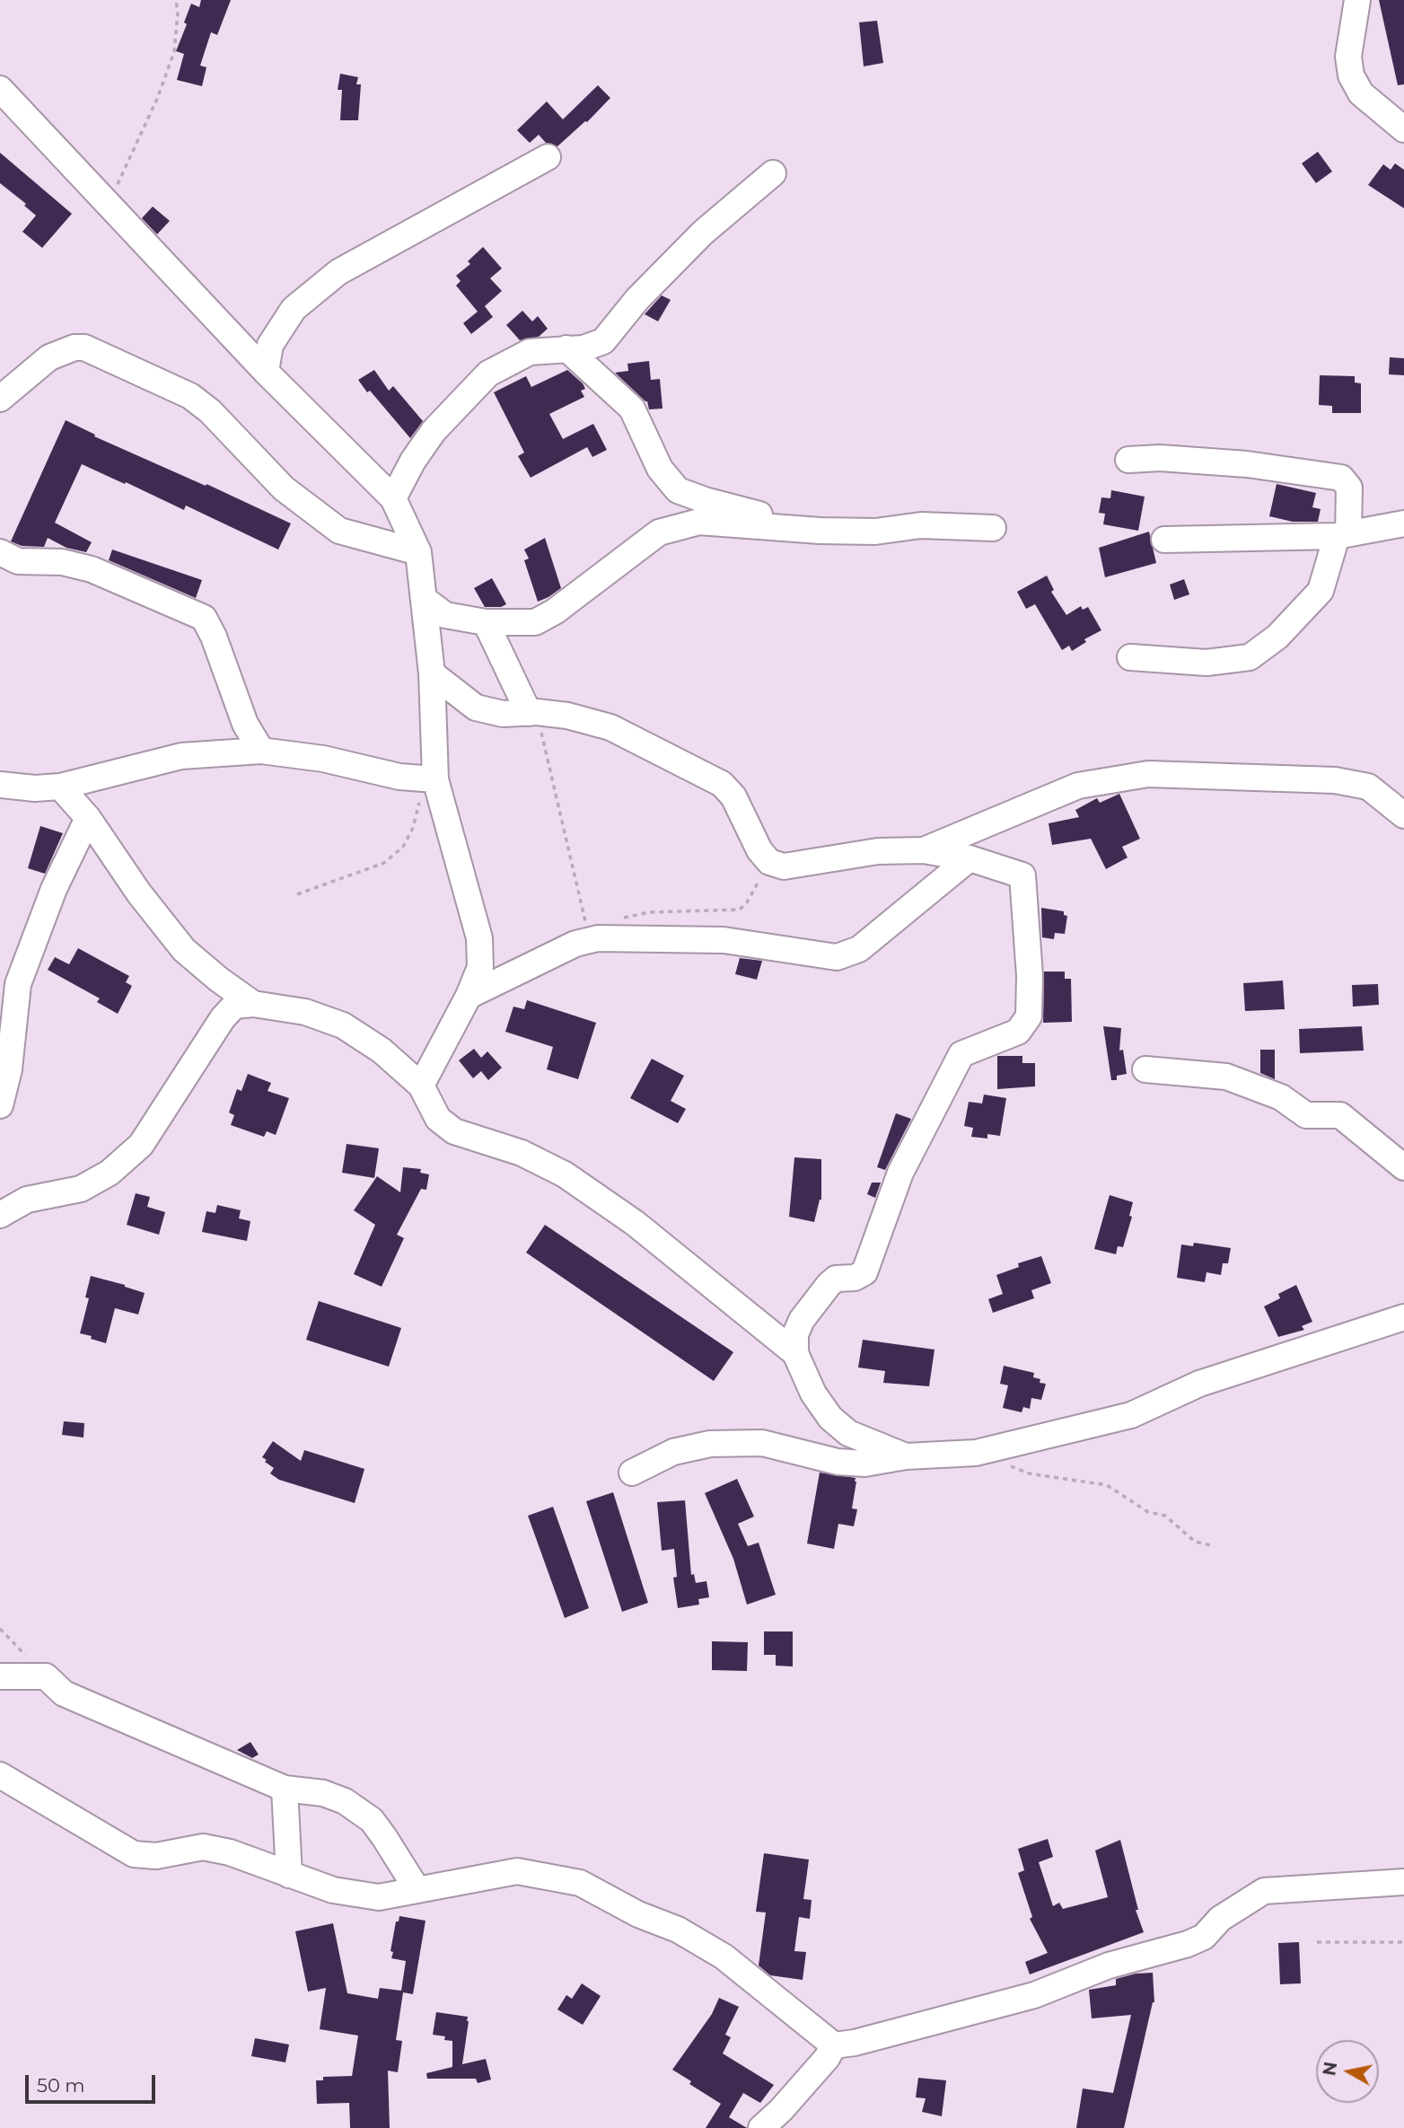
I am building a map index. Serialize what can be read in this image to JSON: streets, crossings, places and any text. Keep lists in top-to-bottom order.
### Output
{
  "scale_bar": "50 m",
  "north": "left"
}
